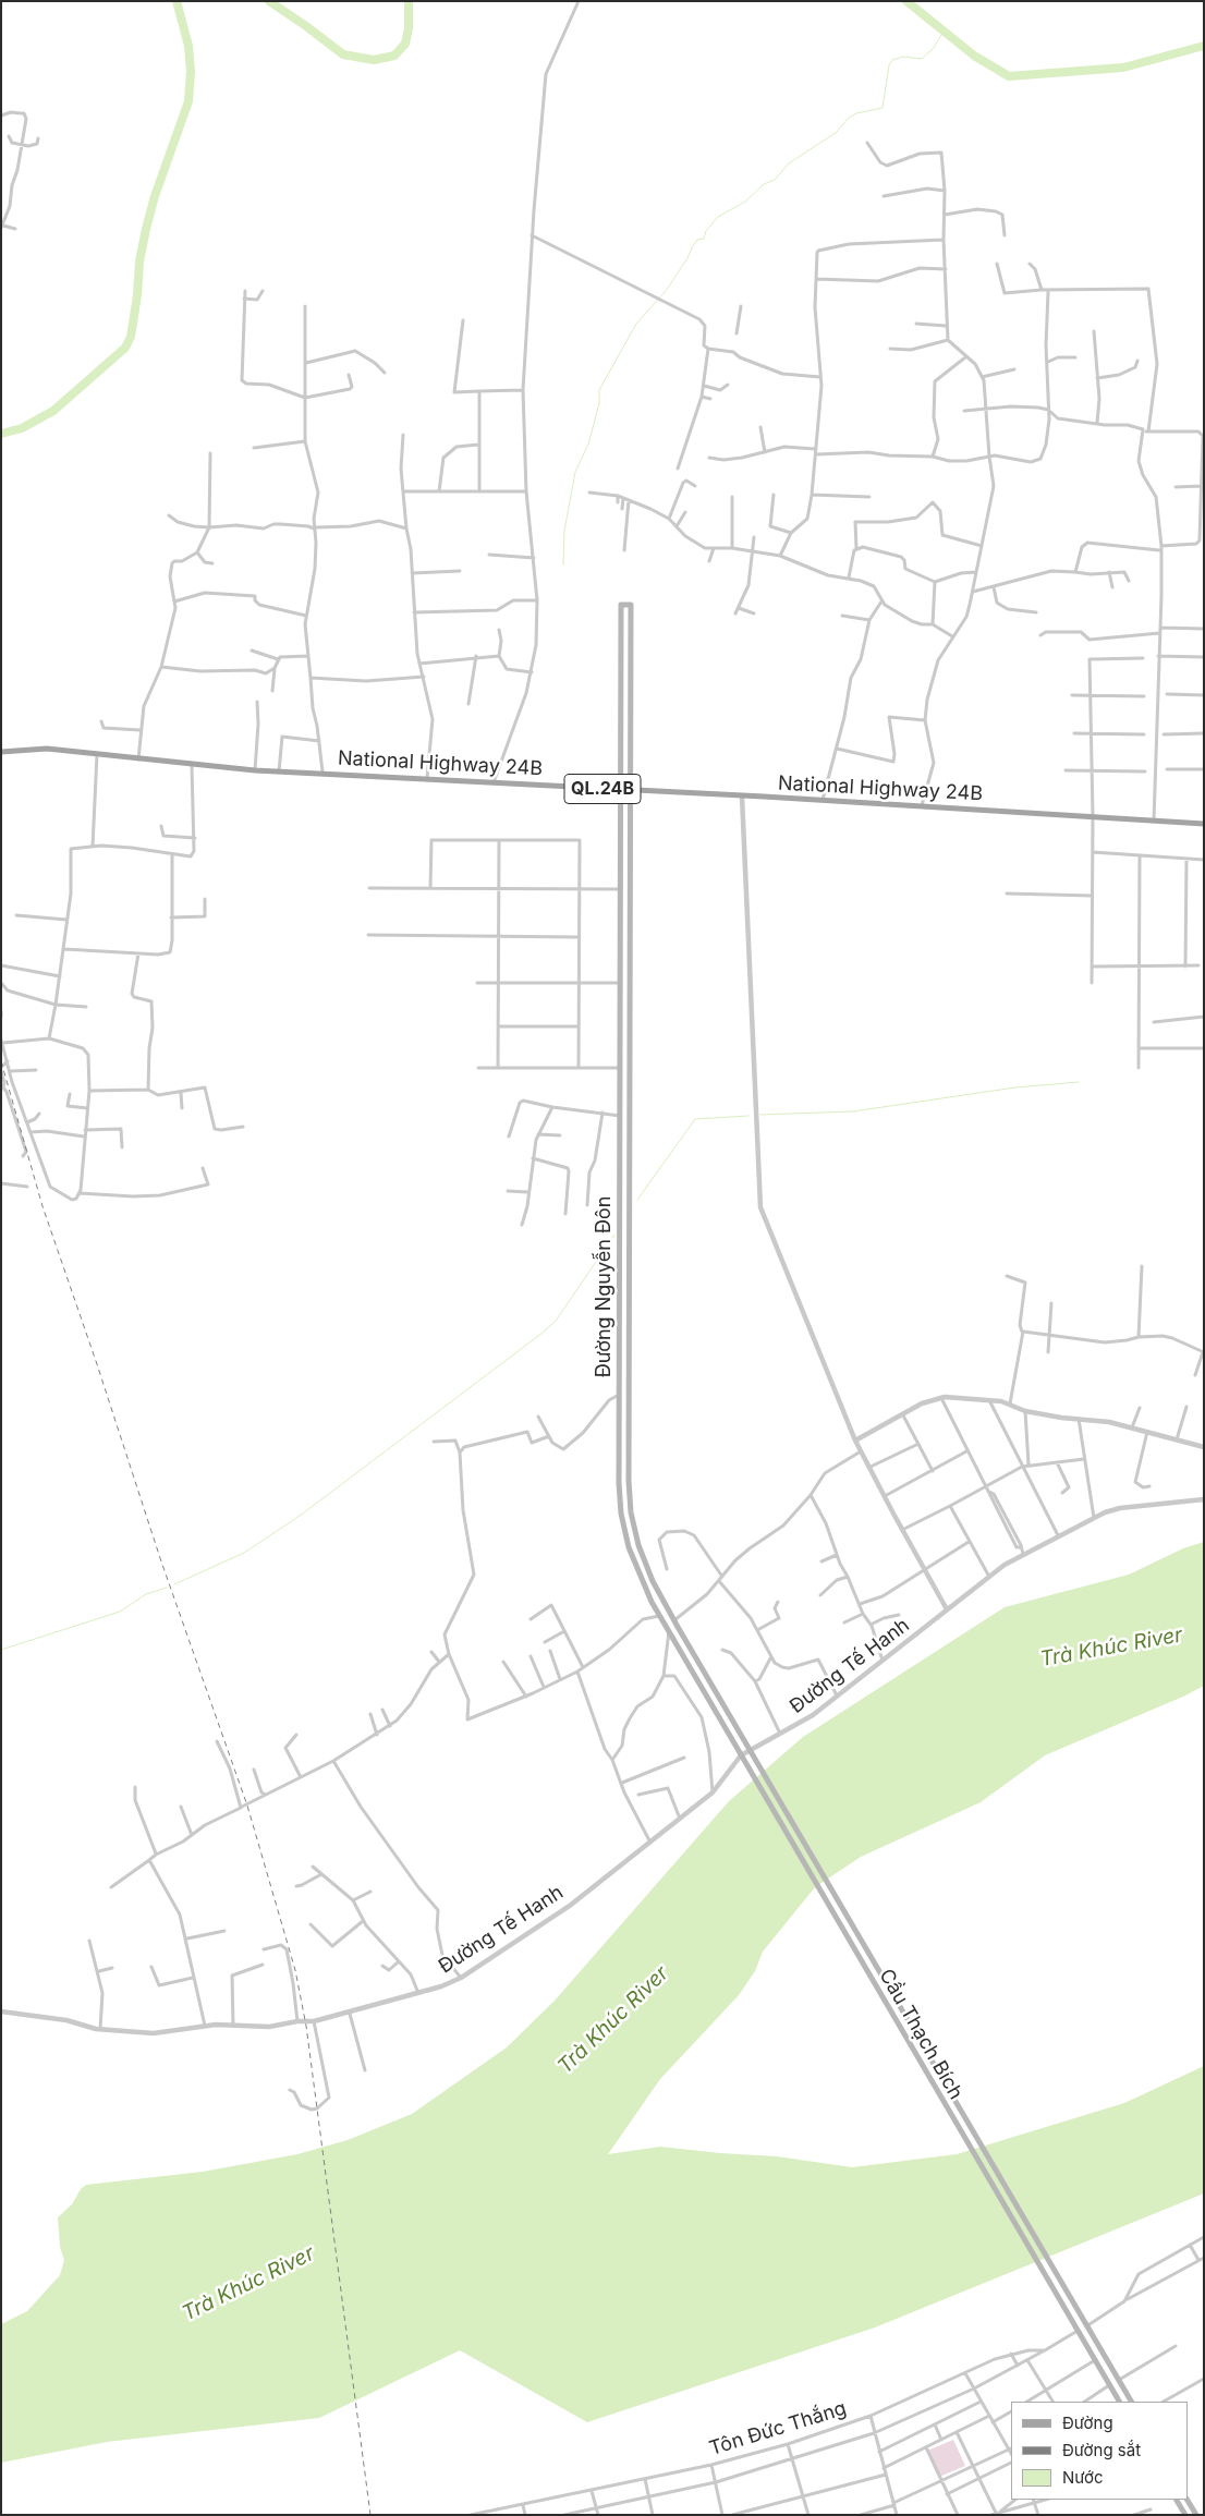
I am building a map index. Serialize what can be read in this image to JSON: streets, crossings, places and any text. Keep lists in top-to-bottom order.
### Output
{
  "streets": {
    "main road": [
      "National Highway 24B",
      "QL.24B",
      "Đường Nguyễn Đôn",
      "Cầu Thạch Bích"
    ],
    "street": ["Đường Tế Hanh", "Tôn Đức Thắng"]
  },
  "crossings": [
    ["National Highway 24B", "Đường Nguyễn Đôn"],
    ["Đường Nguyễn Đôn", "Đường Tế Hanh"],
    ["Đường Nguyễn Đôn", "Cầu Thạch Bích"],
    ["Đường Tế Hanh", "Cầu Thạch Bích"],
    ["Cầu Thạch Bích", "Tôn Đức Thắng"]
  ],
  "water": ["Trà Khúc River"],
  "legend": ["Đường", "Đường sắt", "Nước"]
}
